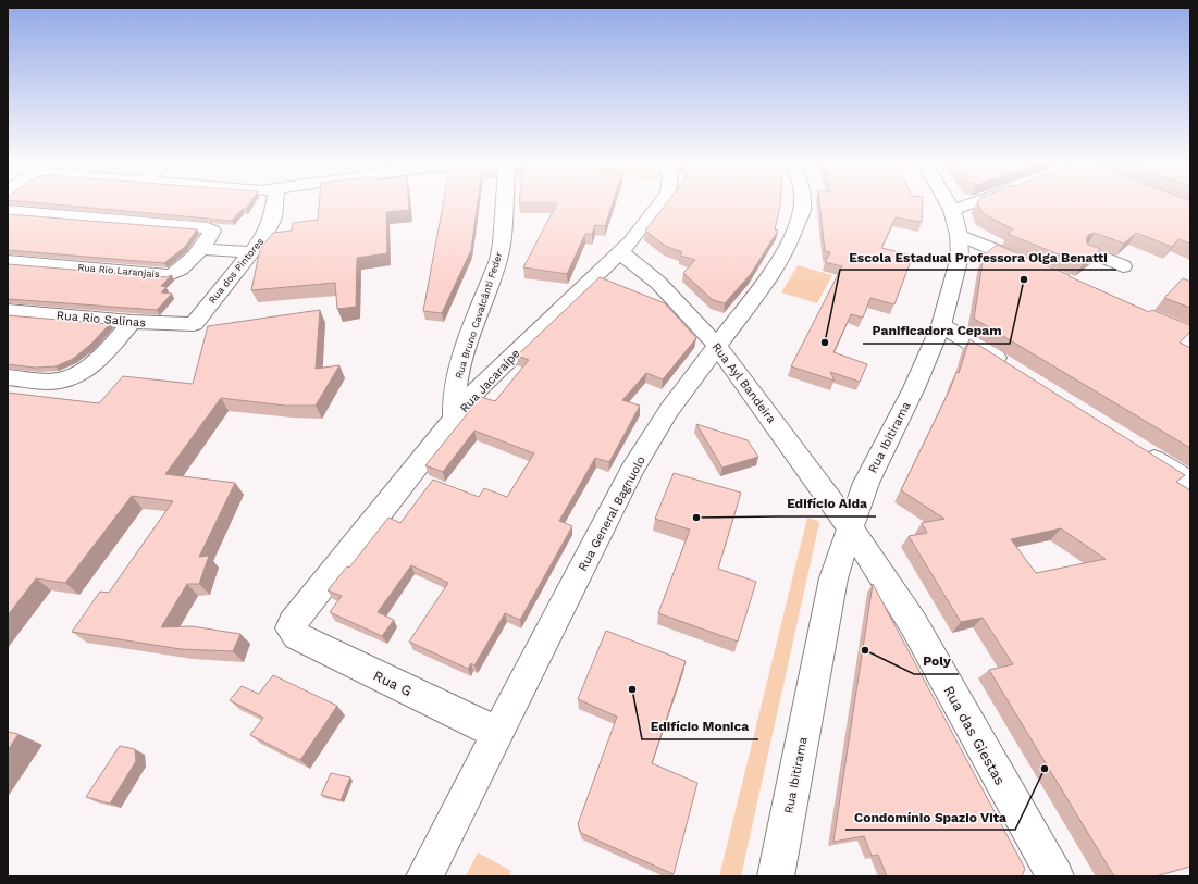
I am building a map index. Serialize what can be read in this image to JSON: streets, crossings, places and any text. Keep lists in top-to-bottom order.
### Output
{
  "streets": {
    "main road": [
      "Rua Rio Laranjais",
      "Rua dos Pintores",
      "Rua Bruno Cavalcânti Feder",
      "Rua Rio Salinas",
      "Rua Jacaraípe",
      "Rua Ayl Bandeira",
      "Rua Ibitirama",
      "Rua General Bagnuolo",
      "Rua G",
      "Rua das Giestas"
    ]
  },
  "crossings": [
    ["Rua dos Pintores", "Rua Rio Salinas"],
    ["Rua Bruno Cavalcânti Feder", "Rua Jacaraípe"],
    ["Rua Jacaraípe", "Rua Ayl Bandeira"],
    ["Rua Jacaraípe", "Rua G"],
    ["Rua Ayl Bandeira", "Rua Ibitirama"],
    ["Rua Ayl Bandeira", "Rua General Bagnuolo"],
    ["Rua Ayl Bandeira", "Rua das Giestas"],
    ["Rua Ibitirama", "Rua das Giestas"],
    ["Rua General Bagnuolo", "Rua G"]
  ],
  "places": [
    "Panificadora Cepam",
    "Escola Estadual Professora Olga Benatti",
    "Edifício Aida",
    "Poly",
    "Edifício Monica",
    "Condomínio Spazio Vita"
  ]
}
